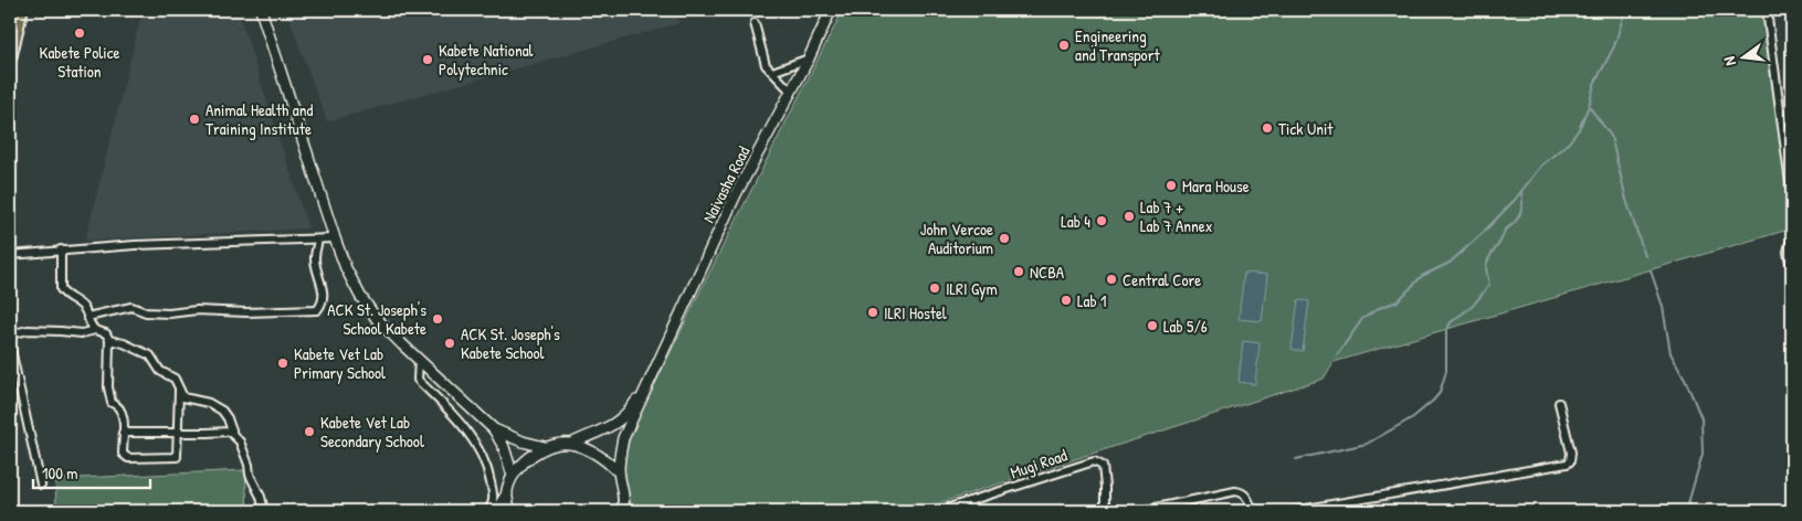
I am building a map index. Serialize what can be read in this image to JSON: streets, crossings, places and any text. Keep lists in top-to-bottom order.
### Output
{
  "streets": {
    "main road": ["Naivasha Road"],
    "street": ["Mugi Road"]
  },
  "places": [
    "Kabete Police Station",
    "Engineering and Transport",
    "Kabete National Polytechnic",
    "Animal Health and Training Institute",
    "Tick Unit",
    "Mara House",
    "Lab 7 + Lab 7 Annex",
    "Lab 4",
    "John Vercoe Auditorium",
    "NCBA",
    "Central Core",
    "ILRI Gym",
    "Lab 1",
    "ILRI Hostel",
    "ACK St. Joseph's School Kabete",
    "Lab 5/6",
    "ACK St. Joseph's Kabete School",
    "Kabete Vet Lab Primary School",
    "Kabete Vet Lab Secondary School"
  ],
  "scale_bar": "100 m",
  "north": "left"
}
